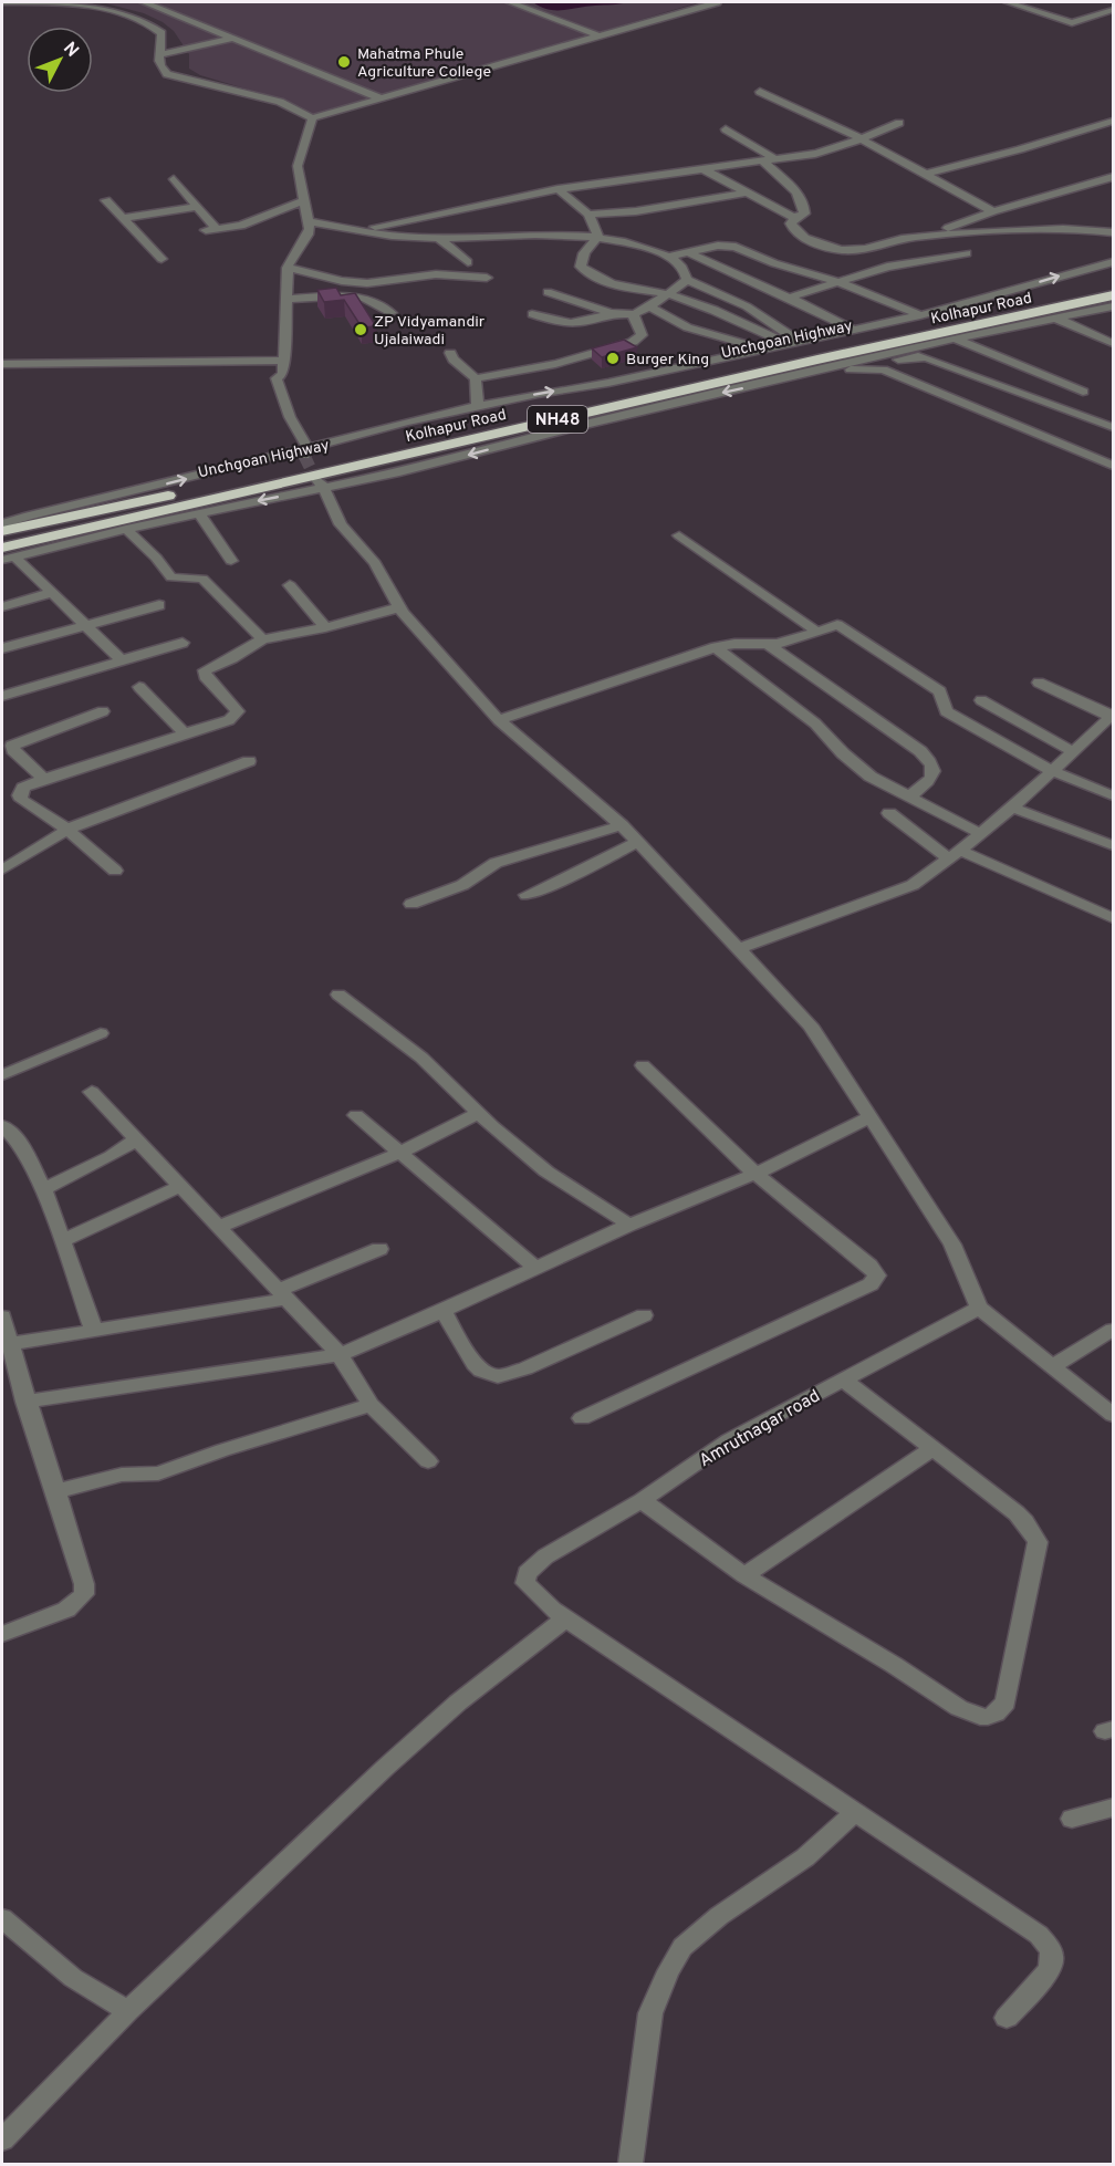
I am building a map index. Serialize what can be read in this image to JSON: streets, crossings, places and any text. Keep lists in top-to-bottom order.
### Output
{
  "streets": {
    "highway": ["Kolhapur Road", "Unchgoan Highway", "NH48"],
    "street": ["Amrutnagar road"]
  },
  "places": ["Mahatma Phule Agriculture College", "ZP Vidyamandir Ujalaiwadi", "Burger King"],
  "north": "top right"
}
